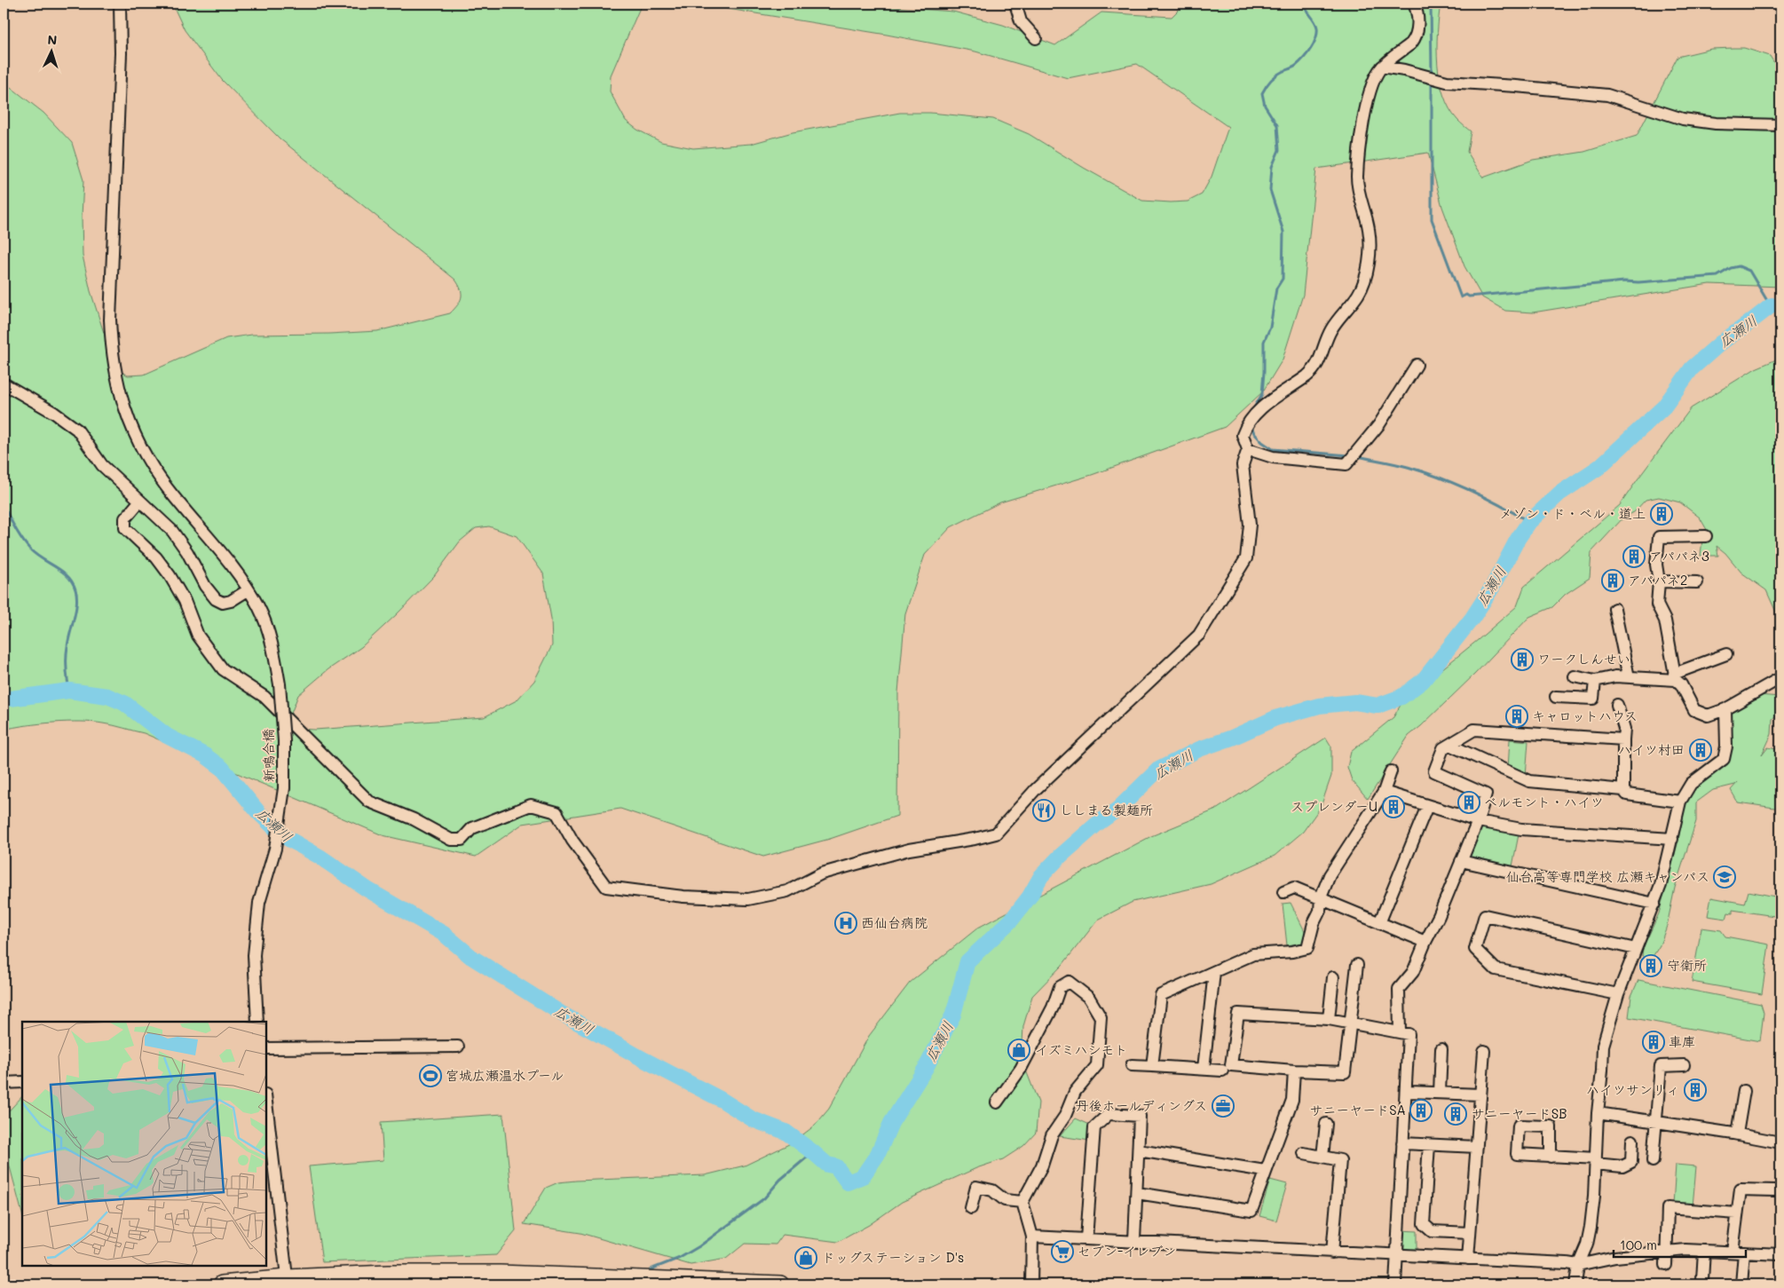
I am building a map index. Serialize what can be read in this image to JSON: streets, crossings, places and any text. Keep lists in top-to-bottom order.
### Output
{
  "streets": {
    "street": ["新鳴合橋"]
  },
  "water": ["広瀬川"],
  "places": {
    "building": [
      "メゾン・ド・ベル・道上",
      "アパパネ3",
      "アパパネ2",
      "ワークしんせい",
      "キャロットハウス",
      "ハイツ村田",
      "ベルモント・ハイツ",
      "スプレンダーU",
      "守衛所",
      "車庫",
      "ハイツサンリィ",
      "サニーヤードSA",
      "サニーヤードSB"
    ],
    "restaurant": ["ししまる製麺所"],
    "school or university": ["仙台高等専門学校 広瀬キャンパス"],
    "hospital": ["西仙台病院"],
    "shop": ["イズミハシモト", "ドッグステーション D's"],
    "sports": ["宮城広瀬温水プール"],
    "office": ["丹後ホールディングス"],
    "supermarket": ["セブン-イレブン"]
  },
  "scale_bar": "100 m",
  "north": "top"
}
